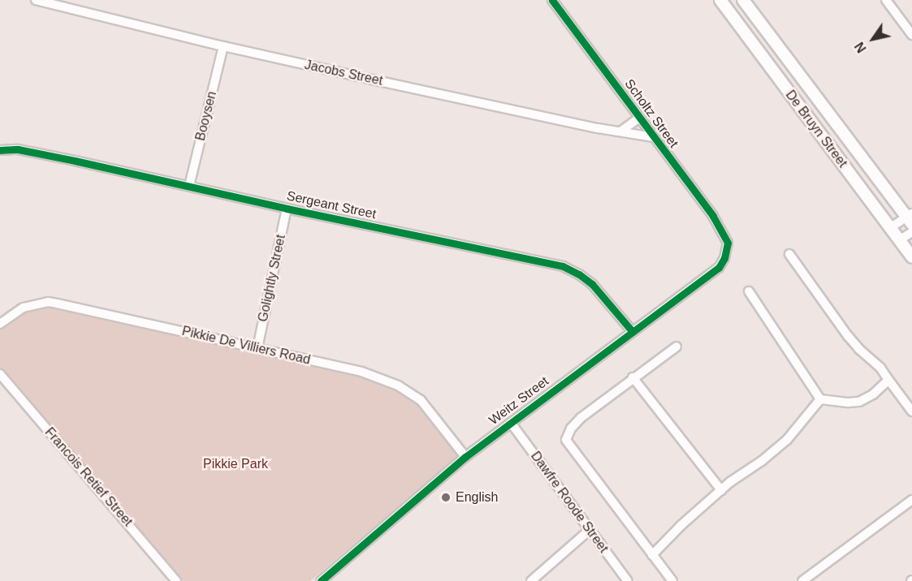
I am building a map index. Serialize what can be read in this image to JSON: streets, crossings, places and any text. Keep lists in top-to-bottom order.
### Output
{
  "streets": {
    "street": [
      "Jacobs Street",
      "Scholtz Street",
      "Booysen",
      "De Bruyn Street",
      "Sergeant Street",
      "Golightly Street",
      "Pikkie De Villiers Road",
      "Weitz Street",
      "Francois Retief Street",
      "Dawfre Roode Street"
    ]
  },
  "crossings": [
    ["Jacobs Street", "Scholtz Street"],
    ["Jacobs Street", "Booysen"],
    ["Scholtz Street", "Weitz Street"],
    ["Booysen", "Sergeant Street"],
    ["Sergeant Street", "Golightly Street"],
    ["Sergeant Street", "Weitz Street"],
    ["Golightly Street", "Pikkie De Villiers Road"],
    ["Pikkie De Villiers Road", "Weitz Street"],
    ["Weitz Street", "Dawfre Roode Street"]
  ],
  "parks": ["Pikkie Park"],
  "places": ["English"],
  "north": "bottom left"
}
